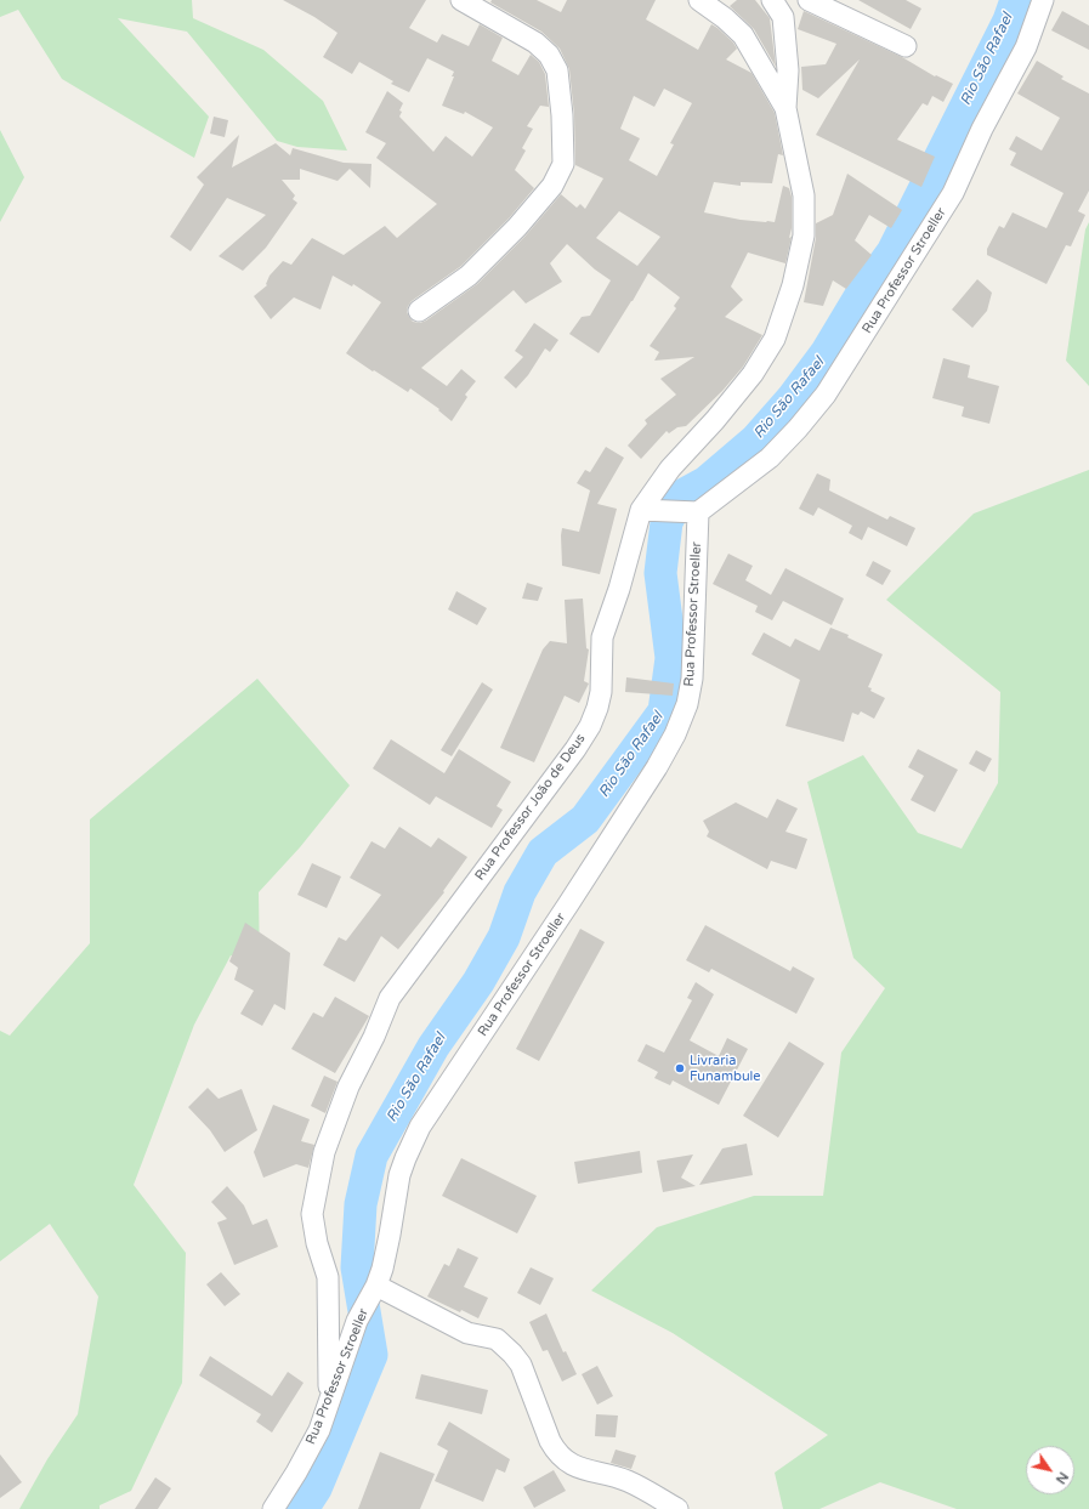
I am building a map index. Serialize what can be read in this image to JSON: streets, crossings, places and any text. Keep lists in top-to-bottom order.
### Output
{
  "streets": {
    "street": ["Rua Professor Stroeller", "Rua Professor João de Deus"]
  },
  "crossings": [
    ["Rua Professor Stroeller", "Rua Professor João de Deus"]
  ],
  "water": ["Rio São Rafael"],
  "places": ["Livraria Funambule"],
  "north": "bottom right"
}
